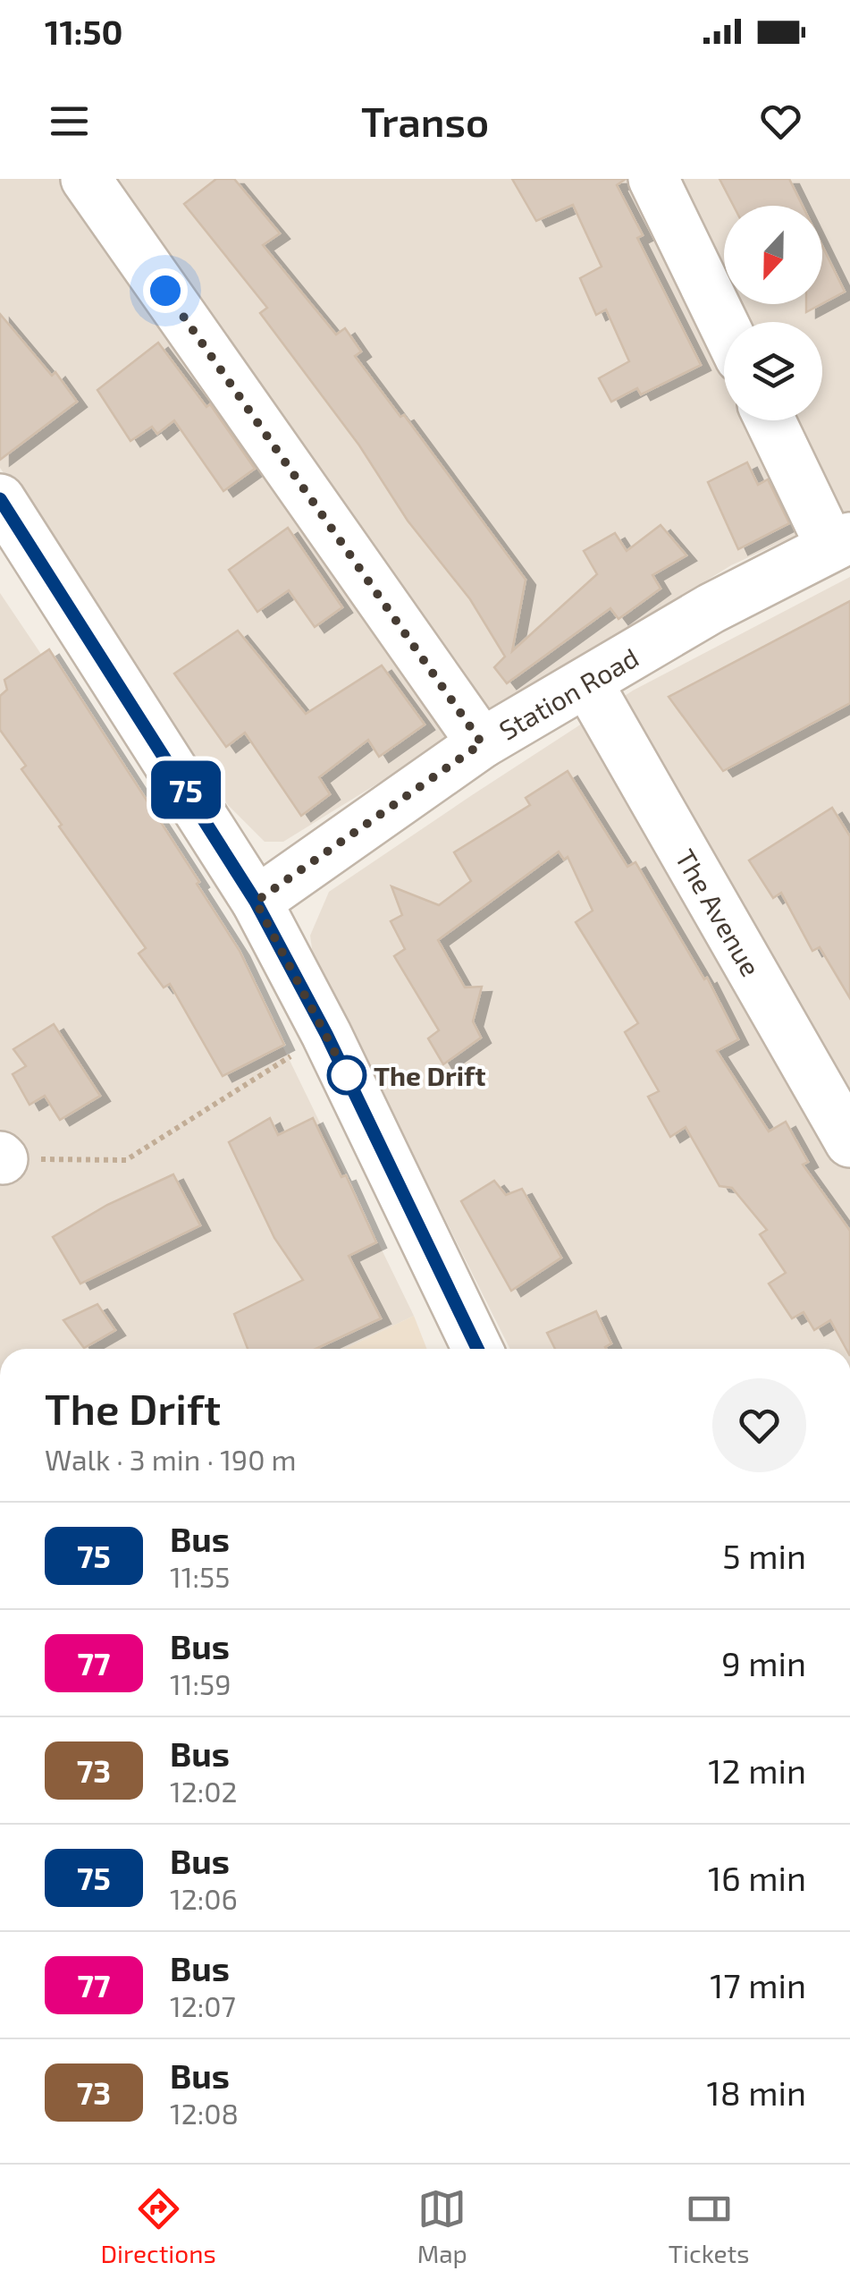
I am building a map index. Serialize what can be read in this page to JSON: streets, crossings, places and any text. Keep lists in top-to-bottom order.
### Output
{
  "streets": {
    "street": ["Station Road", "The Avenue"]
  },
  "crossings": [
    ["Station Road", "The Avenue"]
  ],
  "places": ["The Drift"],
  "lines": ["bus line 75"],
  "north": "bottom",
  "page": {
    "status": "11:50",
    "header": "Transo",
    "on_map": "75",
    "heading": ["The Drift", "Walk · 3 min · 190 m"],
    "list": [
      {
        "mark": "75",
        "name": "Bus",
        "note": "11:55",
        "value": "5 min"
      },
      {
        "mark": "77",
        "name": "Bus",
        "note": "11:59",
        "value": "9 min"
      },
      {
        "mark": "73",
        "name": "Bus",
        "note": "12:02",
        "value": "12 min"
      },
      {
        "mark": "75",
        "name": "Bus",
        "note": "12:06",
        "value": "16 min"
      },
      {
        "mark": "77",
        "name": "Bus",
        "note": "12:07",
        "value": "17 min"
      },
      {
        "mark": "73",
        "name": "Bus",
        "note": "12:08",
        "value": "18 min"
      }
    ],
    "tabs": ["Directions", "Map", "Tickets"]
  }
}
